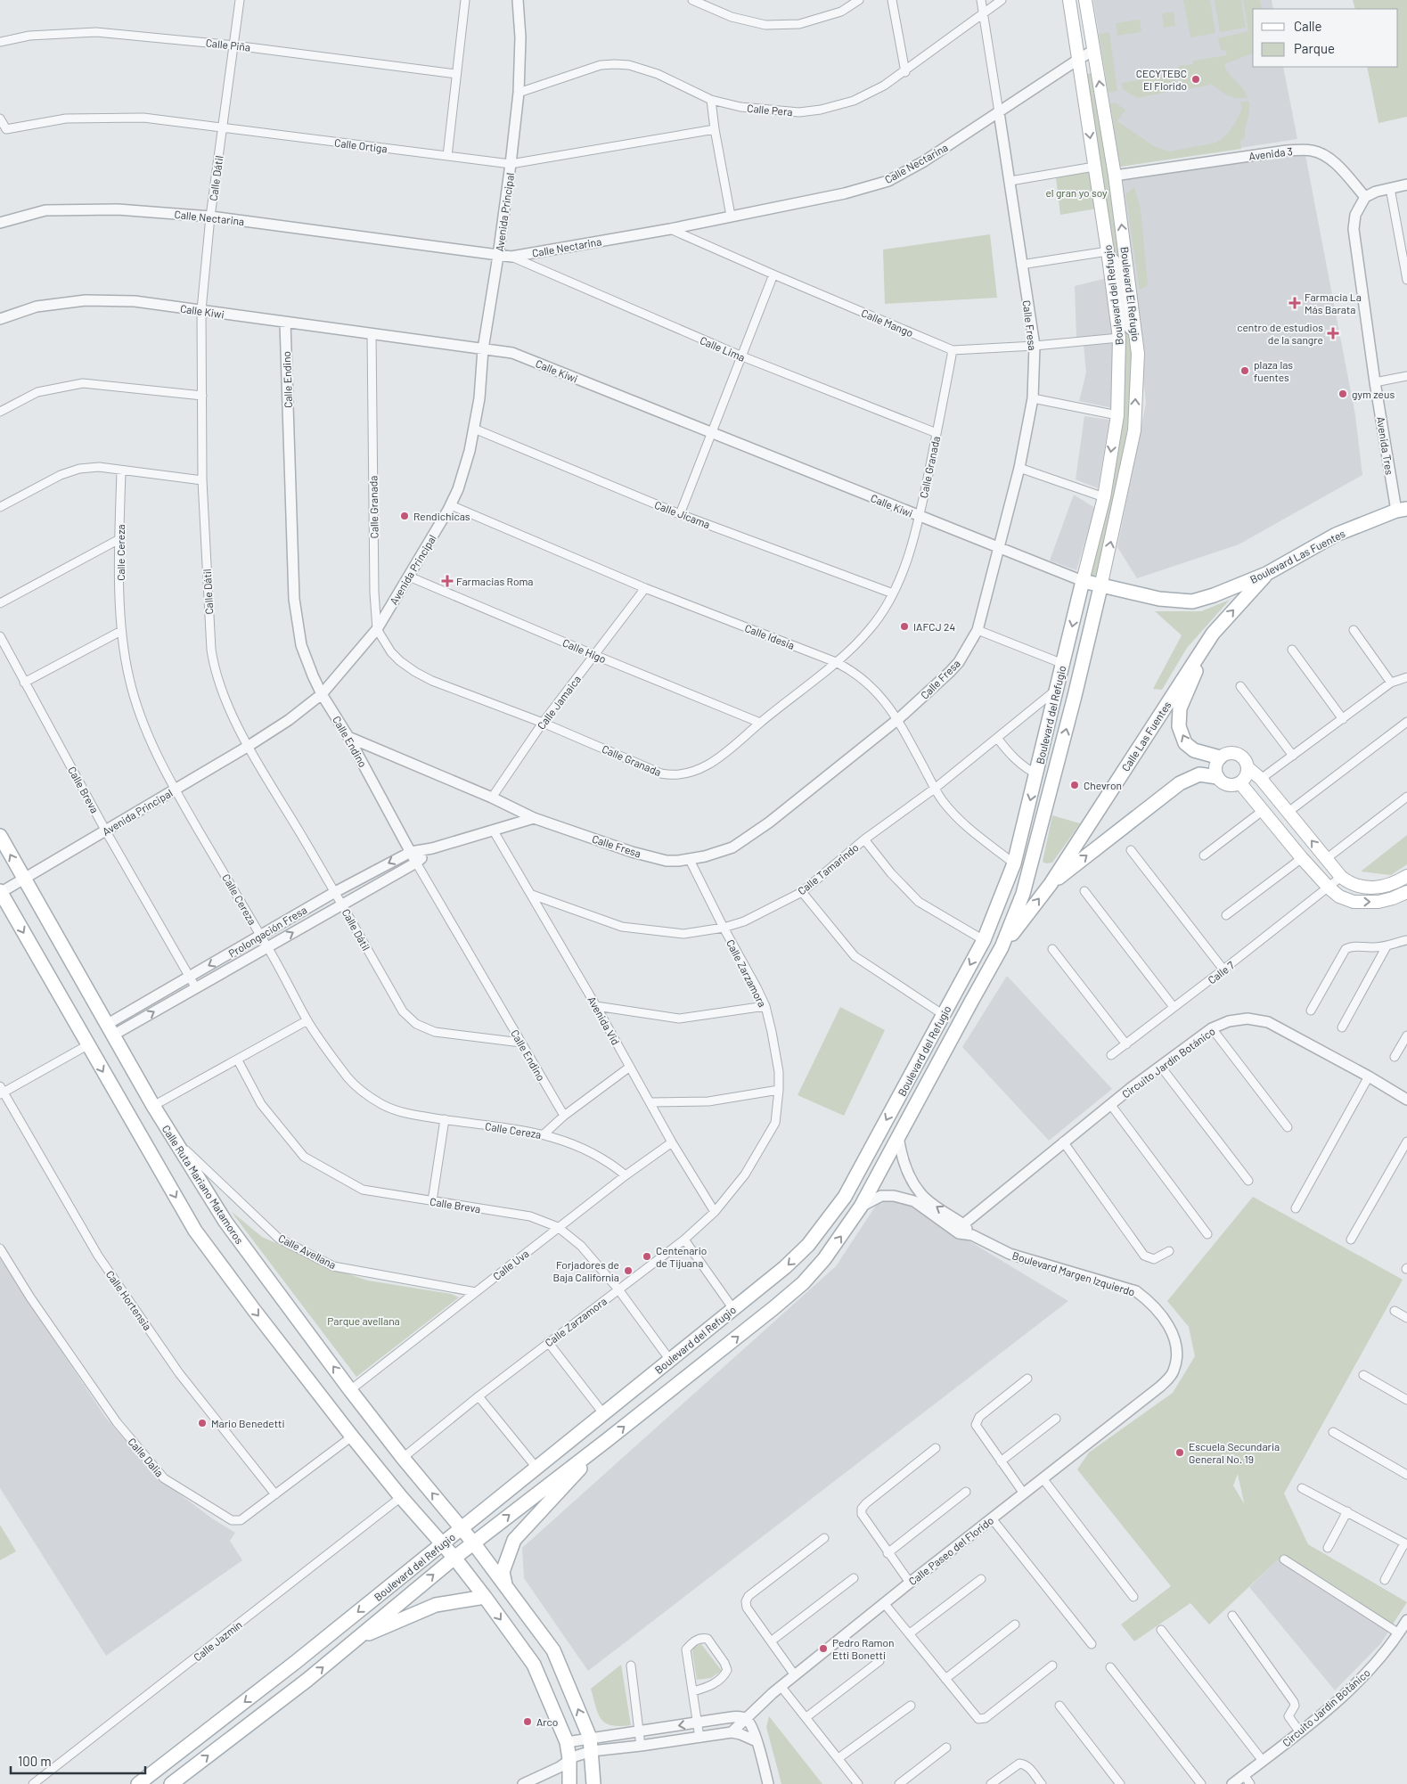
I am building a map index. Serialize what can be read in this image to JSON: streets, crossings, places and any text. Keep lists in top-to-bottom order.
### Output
{
  "streets": {
    "main road": [
      "Boulevard El Refugio",
      "Boulevard del Refugio",
      "Boulevard Las Fuentes",
      "Calle Las Fuentes",
      "Calle Ruta Mariano Matamoros"
    ],
    "street": [
      "Calle Piña",
      "Calle Pera",
      "Calle Ortiga",
      "Avenida 3",
      "Calle Nectarina",
      "Calle Dátil",
      "Avenida Principal",
      "Calle Kiwi",
      "Calle Mango",
      "Calle Fresa",
      "Calle Lima",
      "Calle Endino",
      "Avenida Tres",
      "Calle Granada",
      "Calle Jícama",
      "Calle Cereza",
      "Calle Idesia",
      "Calle Higo",
      "Calle Jamaica",
      "Calle Breva",
      "Calle Tamarindo",
      "Prolongación Fresa",
      "Calle 7",
      "Calle Zarzamora",
      "Avenida Vid",
      "Circuito Jardín Botánico",
      "Calle Avellana",
      "Calle Uva",
      "Boulevard Margen Izquierdo",
      "Calle Hortensia",
      "Calle Dalia",
      "Calle Paseo del Florido",
      "Calle Jazmín"
    ]
  },
  "crossings": [
    ["Calle Piña", "Calle Dátil"],
    ["Calle Pera", "Avenida Principal"],
    ["Calle Pera", "Calle Fresa"],
    ["Calle Ortiga", "Calle Dátil"],
    ["Calle Ortiga", "Avenida Principal"],
    ["Avenida 3", "Boulevard El Refugio"],
    ["Avenida 3", "Avenida Tres"],
    ["Calle Nectarina", "Calle Dátil"],
    ["Calle Nectarina", "Avenida Principal"],
    ["Calle Nectarina", "Boulevard El Refugio"],
    ["Calle Nectarina", "Boulevard del Refugio"],
    ["Calle Nectarina", "Calle Mango"],
    ["Calle Nectarina", "Calle Fresa"],
    ["Calle Nectarina", "Calle Lima"],
    ["Calle Dátil", "Avenida Principal"],
    ["Calle Dátil", "Calle Kiwi"],
    ["Calle Dátil", "Calle Endino"],
    ["Calle Dátil", "Prolongación Fresa"],
    ["Avenida Principal", "Calle Kiwi"],
    ["Avenida Principal", "Calle Endino"],
    ["Avenida Principal", "Calle Granada"],
    ["Avenida Principal", "Calle Jícama"],
    ["Avenida Principal", "Calle Cereza"],
    ["Avenida Principal", "Calle Idesia"],
    ["Avenida Principal", "Calle Higo"],
    ["Avenida Principal", "Calle Breva"],
    ["Avenida Principal", "Calle Ruta Mariano Matamoros"],
    ["Boulevard El Refugio", "Boulevard del Refugio"],
    ["Boulevard El Refugio", "Boulevard Las Fuentes"],
    ["Boulevard del Refugio", "Calle Kiwi"],
    ["Boulevard del Refugio", "Calle Mango"],
    ["Boulevard del Refugio", "Boulevard Las Fuentes"],
    ["Boulevard del Refugio", "Calle Idesia"],
    ["Boulevard del Refugio", "Calle Las Fuentes"],
    ["Boulevard del Refugio", "Calle Breva"],
    ["Boulevard del Refugio", "Calle Tamarindo"],
    ["Boulevard del Refugio", "Calle Ruta Mariano Matamoros"],
    ["Boulevard del Refugio", "Boulevard Margen Izquierdo"],
    ["Calle Kiwi", "Calle Fresa"],
    ["Calle Kiwi", "Calle Endino"],
    ["Calle Kiwi", "Calle Granada"],
    ["Calle Kiwi", "Boulevard Las Fuentes"],
    ["Calle Mango", "Calle Fresa"],
    ["Calle Mango", "Calle Granada"],
    ["Calle Fresa", "Calle Endino"],
    ["Calle Fresa", "Calle Idesia"],
    ["Calle Fresa", "Calle Jamaica"],
    ["Calle Fresa", "Prolongación Fresa"],
    ["Calle Fresa", "Calle Zarzamora"],
    ["Calle Lima", "Calle Granada"],
    ["Calle Endino", "Prolongación Fresa"],
    ["Avenida Tres", "Boulevard Las Fuentes"],
    ["Calle Granada", "Calle Jícama"],
    ["Calle Granada", "Calle Idesia"],
    ["Calle Granada", "Calle Higo"],
    ["Calle Granada", "Calle Jamaica"],
    ["Calle Cereza", "Prolongación Fresa"],
    ["Calle Cereza", "Calle Uva"],
    ["Boulevard Las Fuentes", "Calle Las Fuentes"],
    ["Calle Idesia", "Calle Jamaica"],
    ["Calle Idesia", "Calle Tamarindo"],
    ["Calle Higo", "Calle Jamaica"],
    ["Calle Breva", "Prolongación Fresa"],
    ["Calle Breva", "Calle Zarzamora"],
    ["Calle Breva", "Calle Uva"],
    ["Calle Tamarindo", "Calle Zarzamora"],
    ["Calle Tamarindo", "Avenida Vid"],
    ["Prolongación Fresa", "Avenida Vid"],
    ["Prolongación Fresa", "Calle Ruta Mariano Matamoros"],
    ["Calle Zarzamora", "Avenida Vid"],
    ["Calle Zarzamora", "Calle Ruta Mariano Matamoros"],
    ["Avenida Vid", "Calle Uva"],
    ["Circuito Jardín Botánico", "Boulevard Margen Izquierdo"],
    ["Calle Ruta Mariano Matamoros", "Calle Avellana"],
    ["Calle Ruta Mariano Matamoros", "Calle Uva"],
    ["Calle Avellana", "Calle Uva"],
    ["Boulevard Margen Izquierdo", "Calle Paseo del Florido"],
    ["Calle Hortensia", "Calle Dalia"]
  ],
  "one_way": ["Boulevard El Refugio"],
  "parks": ["el gran yo soy", "Parque avellana"],
  "places": {
    "other": [
      "CECYTEBC El Florido",
      "plaza las fuentes",
      "gym zeus",
      "Rendichicas",
      "IAFCJ 24",
      "Chevron",
      "Centenario de Tijuana",
      "Forjadores de Baja California",
      "Mario Benedetti",
      "Escuela Secundaria General No. 19",
      "Pedro Ramon Etti Bonetti",
      "Arco"
    ],
    "health": ["Farmacia La Más Barata", "centro de estudios de la sangre", "Farmacias Roma"]
  },
  "legend": ["Calle", "Parque"],
  "scale_bar": "100 m"
}
